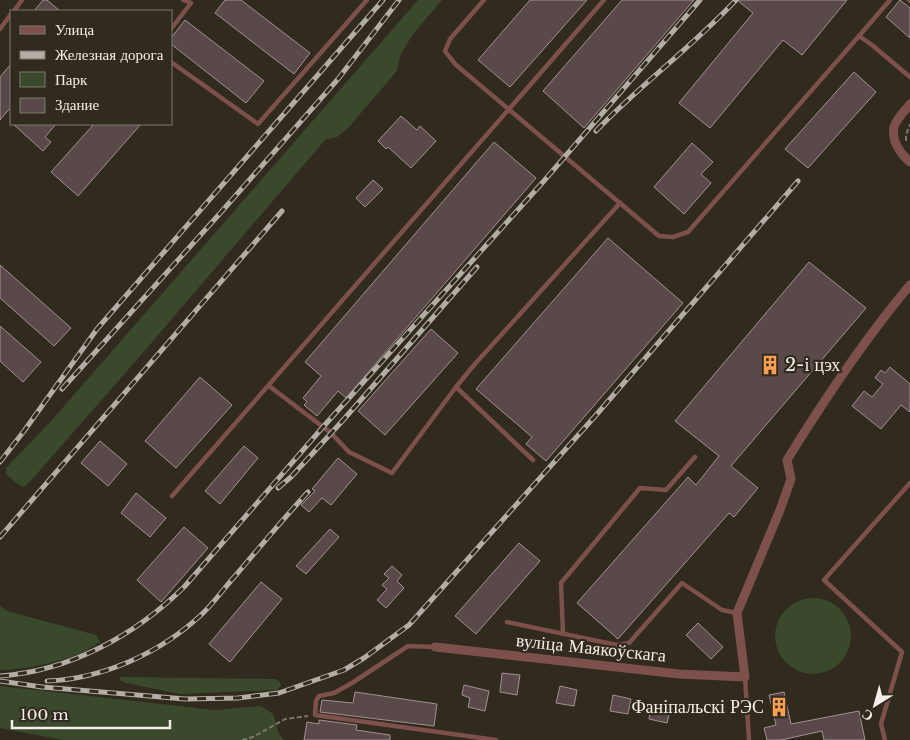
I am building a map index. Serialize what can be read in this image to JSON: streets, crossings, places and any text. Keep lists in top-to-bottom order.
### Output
{
  "streets": {
    "street": ["вуліца Маякоўскага"]
  },
  "places": {
    "building": ["2-і цэх", "Фаніпальскі РЭС"]
  },
  "legend": [
    "Улица",
    "Железная дорога",
    "Парк",
    "Здание"
  ],
  "scale_bar": "100 m",
  "north": "bottom left"
}
